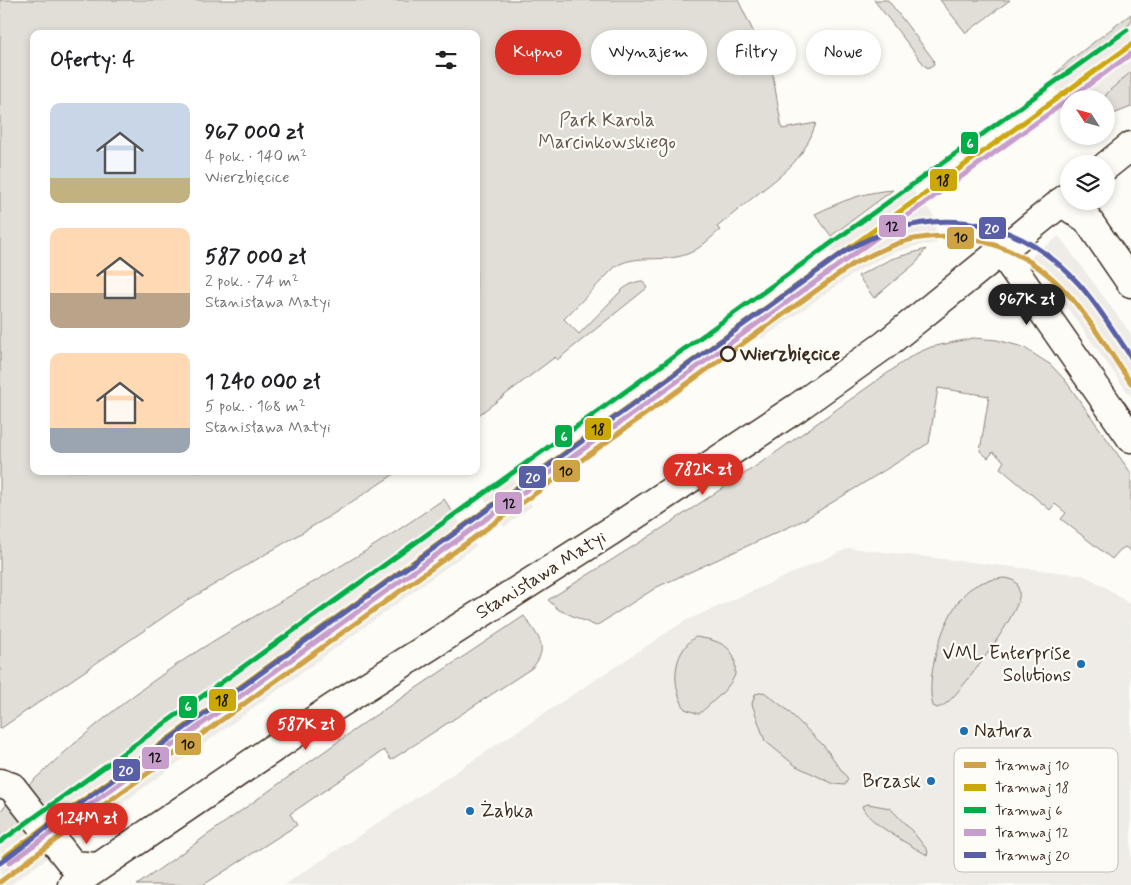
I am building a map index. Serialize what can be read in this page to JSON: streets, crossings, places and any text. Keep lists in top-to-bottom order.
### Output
{
  "streets": {
    "street": ["Stanisława Matyi"]
  },
  "parks": ["Park Karola Marcinkowskiego"],
  "places": [
    "Wierzbięcice",
    "VML Enterprise Solutions",
    "Natura",
    "Brzask",
    "Żabka"
  ],
  "lines": [
    "tram line 6",
    "tram line 18",
    "tram line 12",
    "tram line 20",
    "tram line 10"
  ],
  "legend": [
    "Tramwaj 10",
    "Tramwaj 18",
    "Tramwaj 6",
    "Tramwaj 12",
    "Tramwaj 20"
  ],
  "north": "top left",
  "page": {
    "chip": [
      "Kupno",
      "Wynajem",
      "Filtry",
      "Nowe"
    ],
    "heading": "Oferty: 4",
    "list": [
      {
        "name": "967 000 zł",
        "note": "4 pok. · 140 m² · Wierzbięcice"
      },
      {
        "name": "587 000 zł",
        "note": "2 pok. · 74 m² · Stanisława Matyi"
      },
      {
        "name": "1 240 000 zł",
        "note": "5 pok. · 168 m² · Stanisława Matyi"
      }
    ],
    "price": [
      "967K zł",
      "782K zł",
      "587K zł",
      "1.24M zł"
    ]
  }
}
